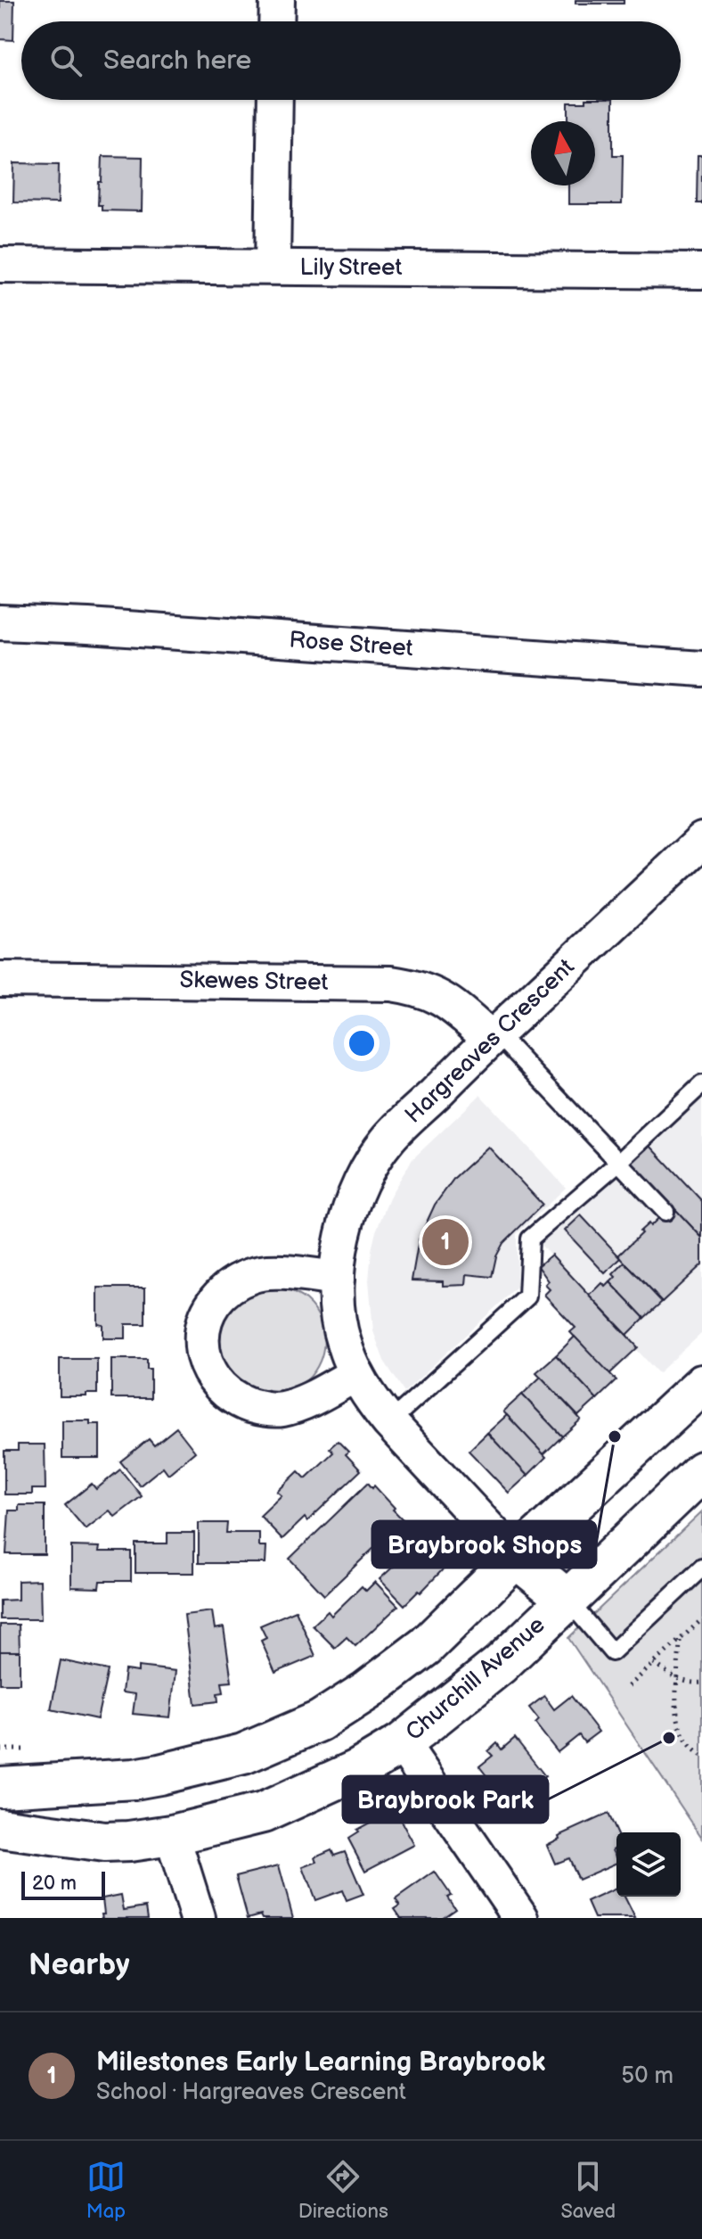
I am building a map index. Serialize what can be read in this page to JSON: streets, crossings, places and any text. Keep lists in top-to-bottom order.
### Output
{
  "streets": {
    "main road": ["Hargreaves Crescent", "Churchill Avenue"],
    "street": ["Lily Street", "Rose Street", "Skewes Street"]
  },
  "crossings": [
    ["Skewes Street", "Hargreaves Crescent"],
    ["Hargreaves Crescent", "Churchill Avenue"]
  ],
  "places": ["Braybrook Shops", "Braybrook Park"],
  "scale_bar": "20 m",
  "north": "top",
  "page": {
    "search": "Search here",
    "pins": "1",
    "scale": "20 m",
    "heading": "Nearby",
    "list": [
      {
        "mark": "1",
        "name": "Milestones Early Learning Braybrook",
        "note": "School · Hargreaves Crescent",
        "value": "50 m"
      }
    ],
    "nav": ["Map", "Directions", "Saved"]
  }
}
